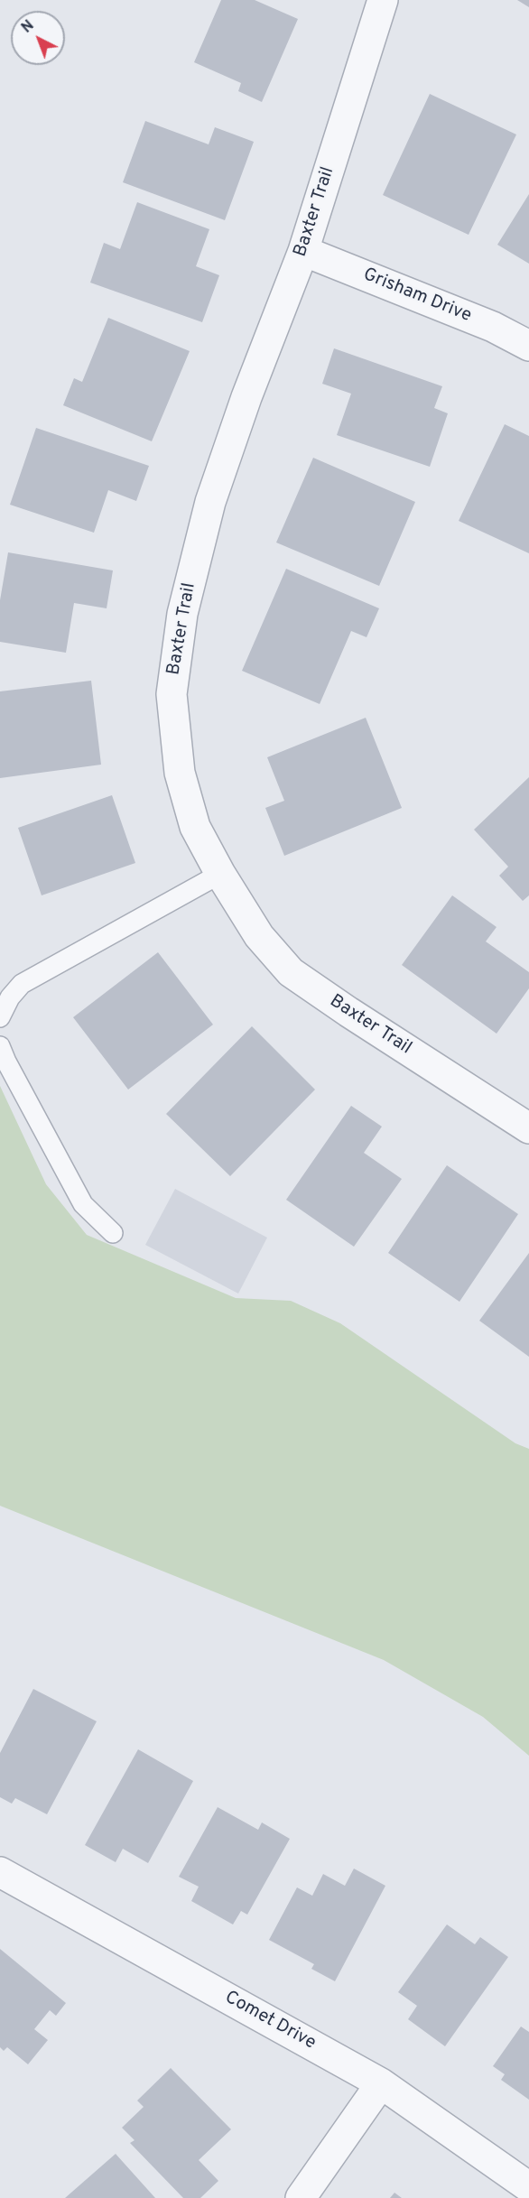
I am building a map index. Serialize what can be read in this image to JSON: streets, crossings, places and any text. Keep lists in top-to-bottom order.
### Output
{
  "streets": {
    "street": ["Baxter Trail", "Grisham Drive", "Comet Drive"]
  },
  "crossings": [
    ["Baxter Trail", "Grisham Drive"]
  ],
  "north": "top left"
}
